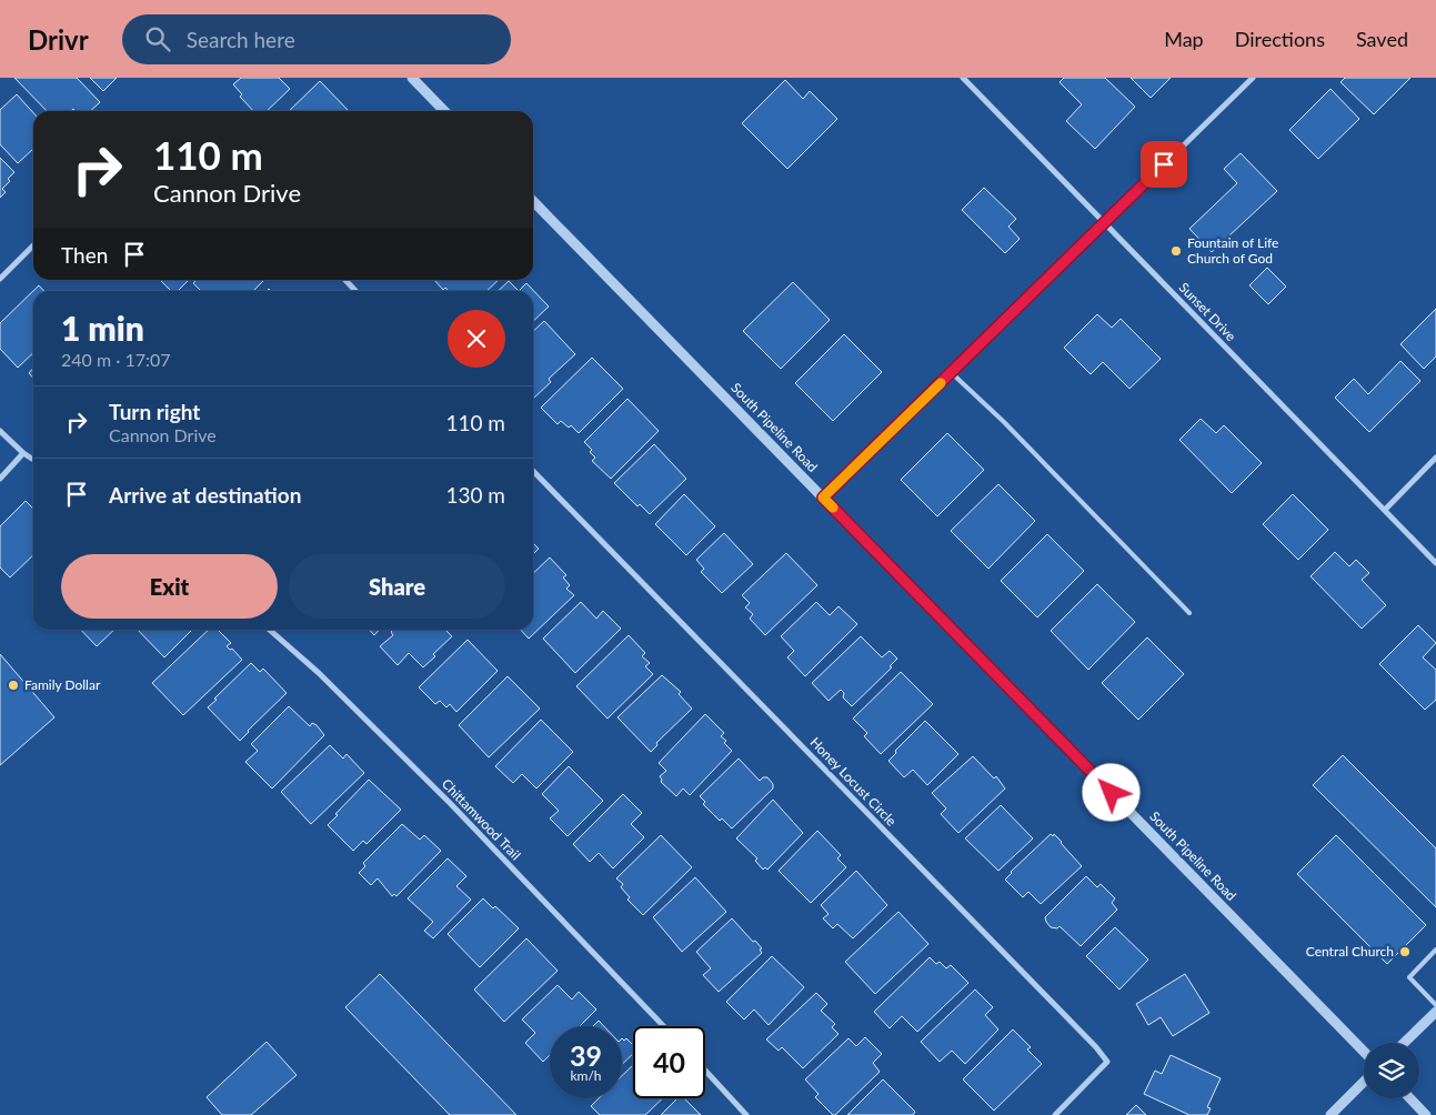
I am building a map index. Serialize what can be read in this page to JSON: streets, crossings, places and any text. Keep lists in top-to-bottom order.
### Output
{
  "streets": {
    "street": [
      "Sunset Drive",
      "South Pipeline Road",
      "Honey Locust Circle",
      "Chittamwood Trail"
    ]
  },
  "places": ["Fountain of Life Church of God", "Family Dollar", "Central Church"],
  "page": {
    "header": "Drivr",
    "search": "Search here",
    "nav": ["Map", "Directions", "Saved"],
    "turn": ["110 m", "Cannon Drive"],
    "then": "Then",
    "heading": ["1 min", "240 m · 17:07"],
    "list": [
      {
        "name": "Turn right",
        "note": "Cannon Drive",
        "value": "110 m"
      },
      {
        "name": "Arrive at destination",
        "value": "130 m"
      }
    ],
    "buttons": ["Exit", "Share"],
    "speed": "39 km/h",
    "limit": "40"
  }
}
